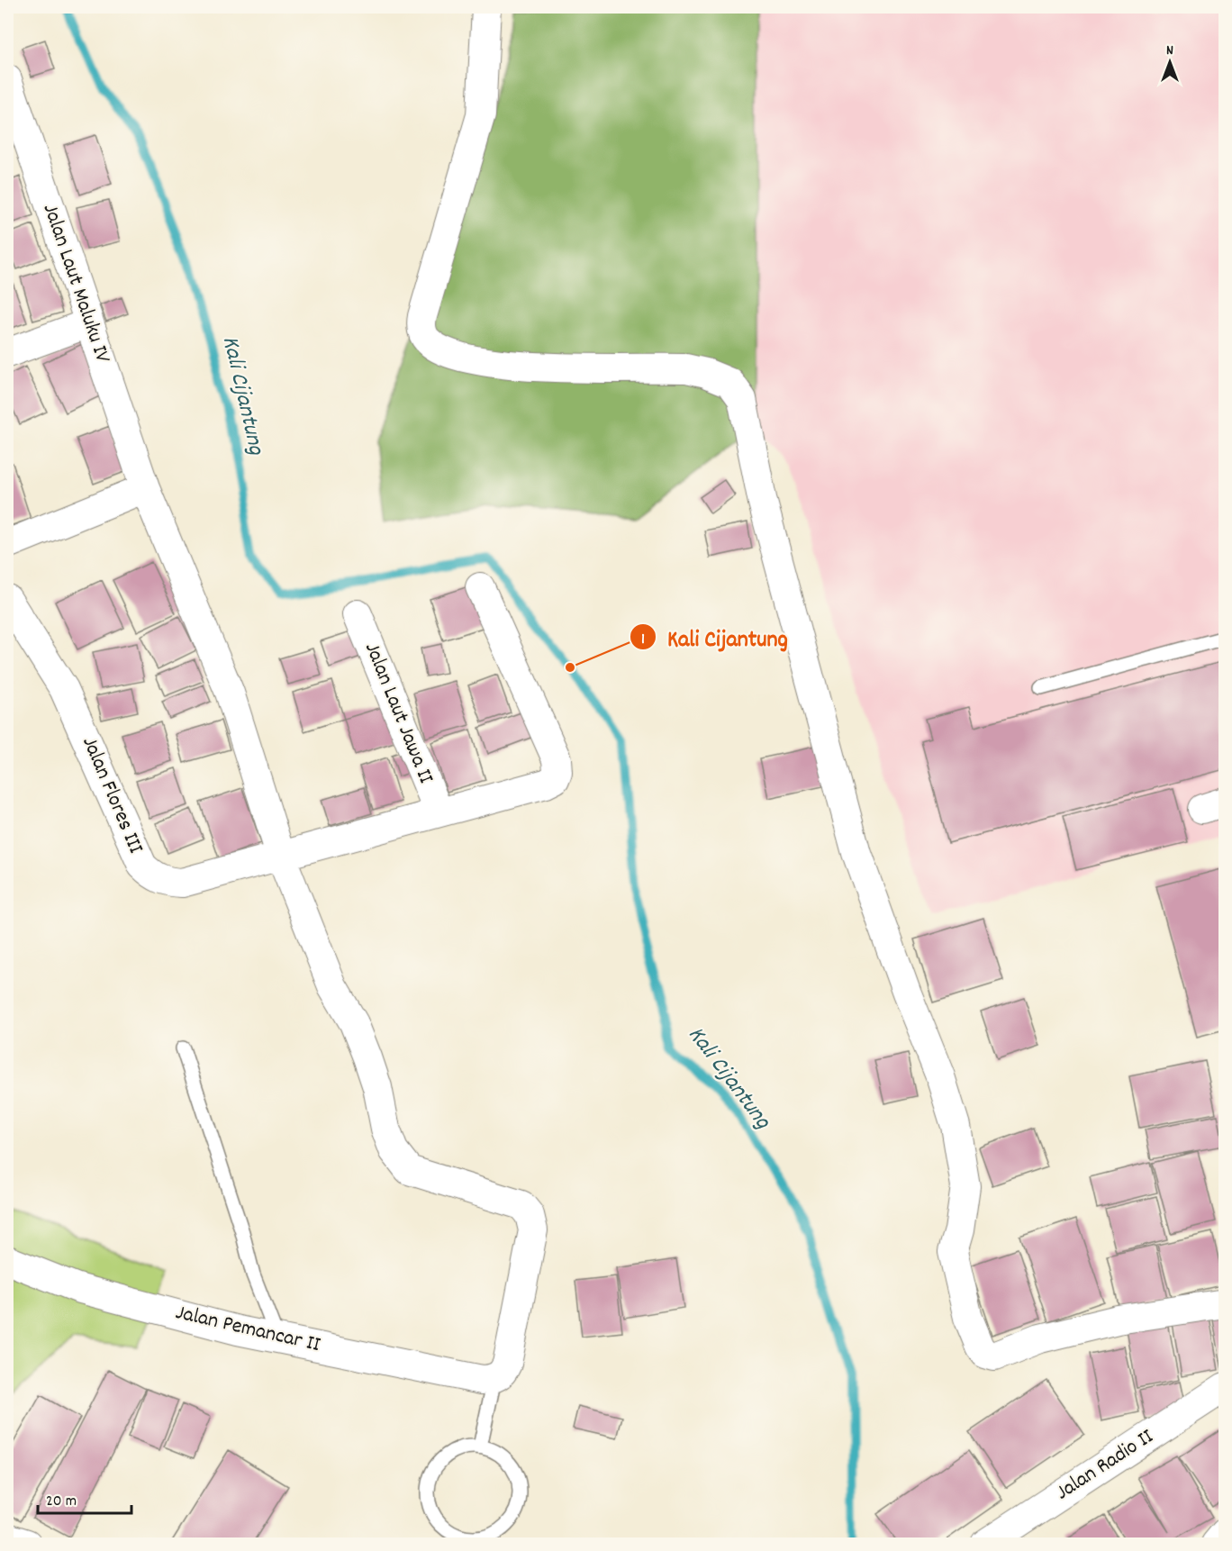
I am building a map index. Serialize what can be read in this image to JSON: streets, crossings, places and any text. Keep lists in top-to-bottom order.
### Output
{
  "streets": {
    "street": [
      "Jalan Laut Maluku IV",
      "Jalan Laut Jawa II",
      "Jalan Flores III",
      "Jalan Pemancar II",
      "Jalan Radio II"
    ]
  },
  "crossings": [
    ["Jalan Laut Maluku IV", "Jalan Flores III"],
    ["Jalan Laut Maluku IV", "Jalan Pemancar II"],
    ["Jalan Laut Jawa II", "Jalan Flores III"]
  ],
  "water": ["Kali Cijantung"],
  "places": ["Kali Cijantung"],
  "scale_bar": "20 m",
  "north": "top"
}
